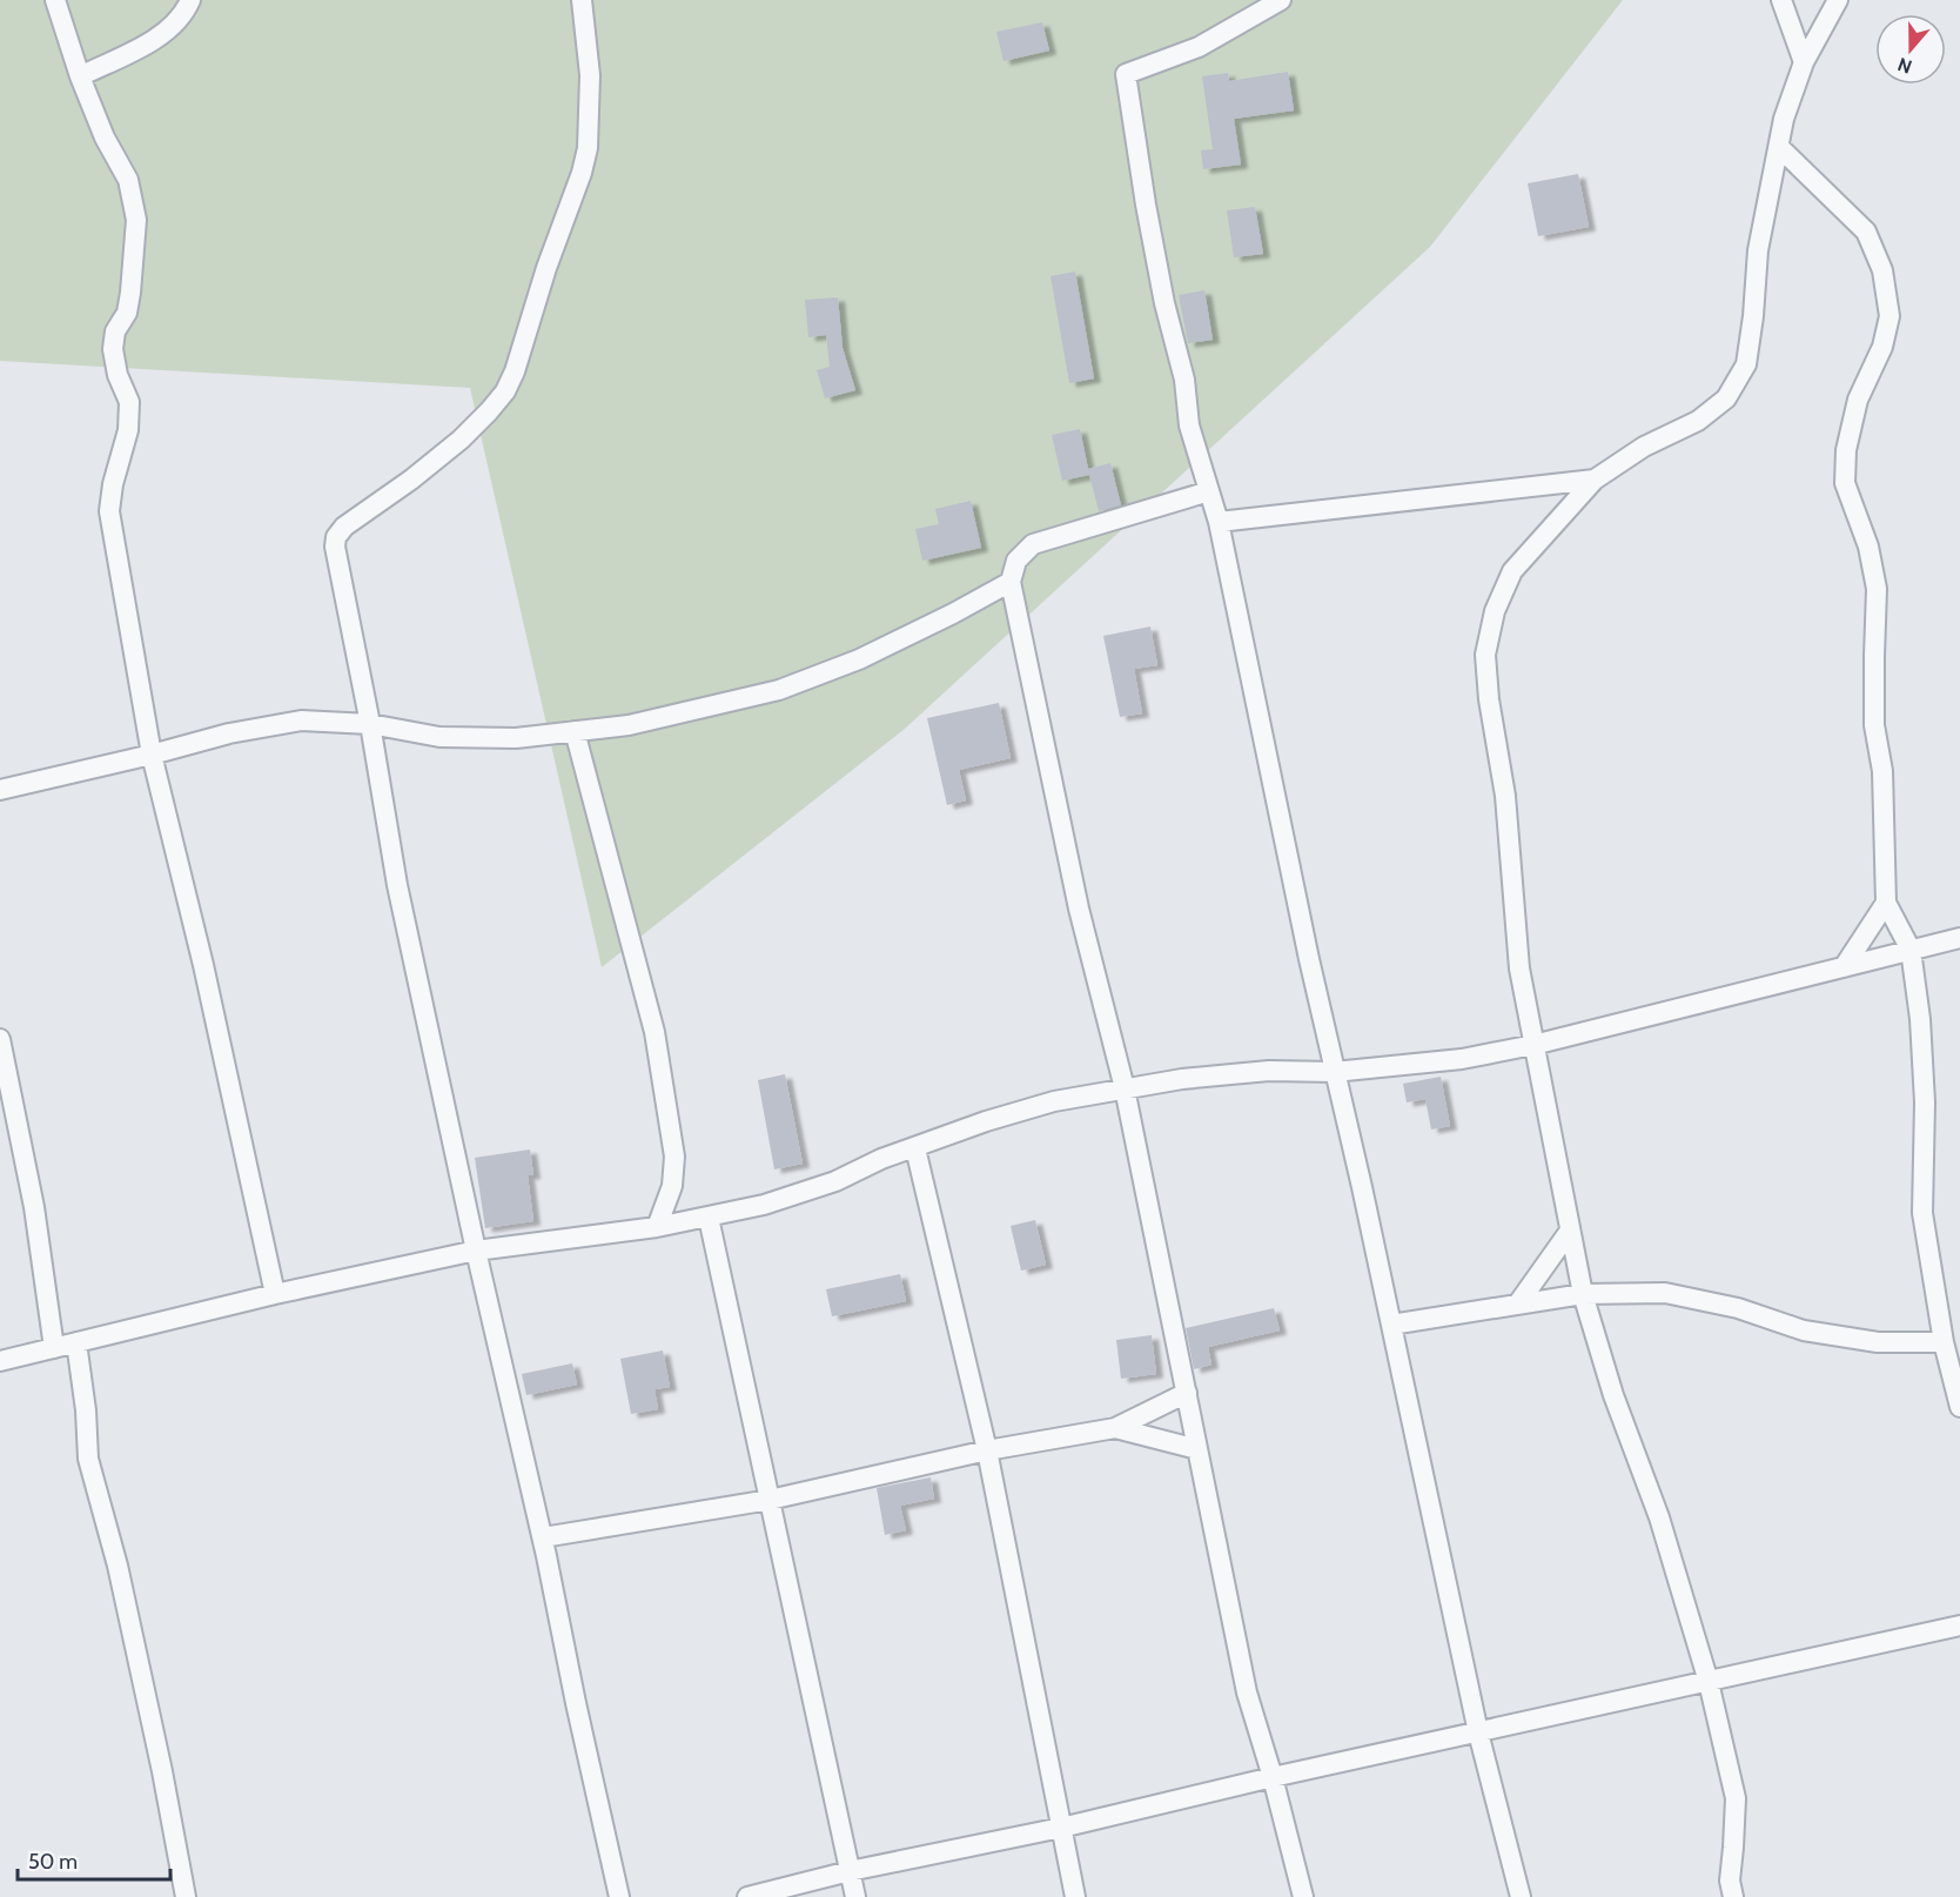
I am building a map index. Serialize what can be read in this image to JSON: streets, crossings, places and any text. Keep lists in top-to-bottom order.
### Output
{
  "scale_bar": "50 m",
  "north": "bottom"
}
